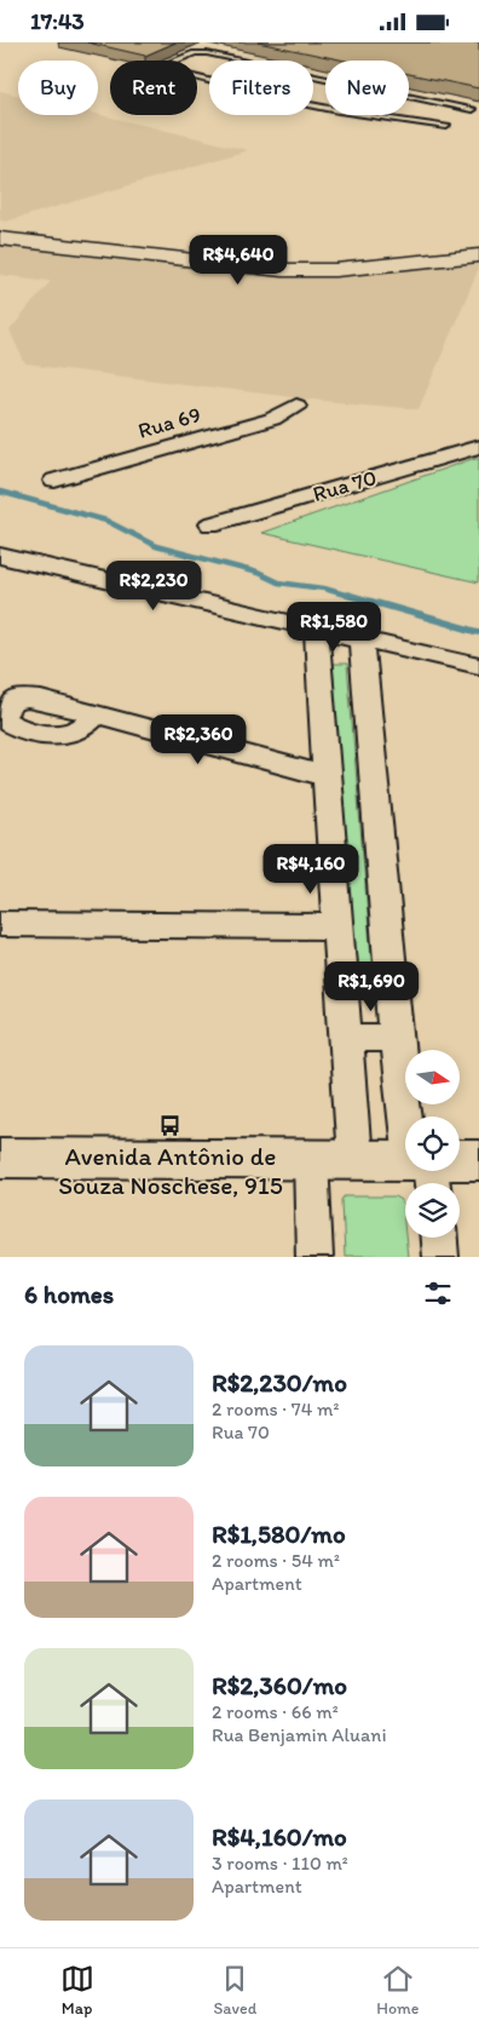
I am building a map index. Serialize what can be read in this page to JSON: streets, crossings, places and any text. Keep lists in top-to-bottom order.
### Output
{
  "streets": {
    "street": ["Rua 69", "Rua 70"]
  },
  "places": {
    "bus stop": ["Avenida Antônio de Souza Noschese, 915"]
  },
  "north": "right",
  "page": {
    "status": "17:43",
    "chip": [
      "Buy",
      "Rent",
      "Filters",
      "New"
    ],
    "price": [
      "R$4,640",
      "R$2,230",
      "R$1,580",
      "R$2,360",
      "R$4,160",
      "R$1,690"
    ],
    "heading": "6 homes",
    "list": [
      {
        "name": "R$2,230/mo",
        "note": "2 rooms · 74 m² · Rua 70"
      },
      {
        "name": "R$1,580/mo",
        "note": "2 rooms · 54 m² · Apartment"
      },
      {
        "name": "R$2,360/mo",
        "note": "2 rooms · 66 m² · Rua Benjamin Aluani"
      },
      {
        "name": "R$4,160/mo",
        "note": "3 rooms · 110 m² · Apartment"
      }
    ],
    "tabs": ["Map", "Saved", "Home"]
  }
}
